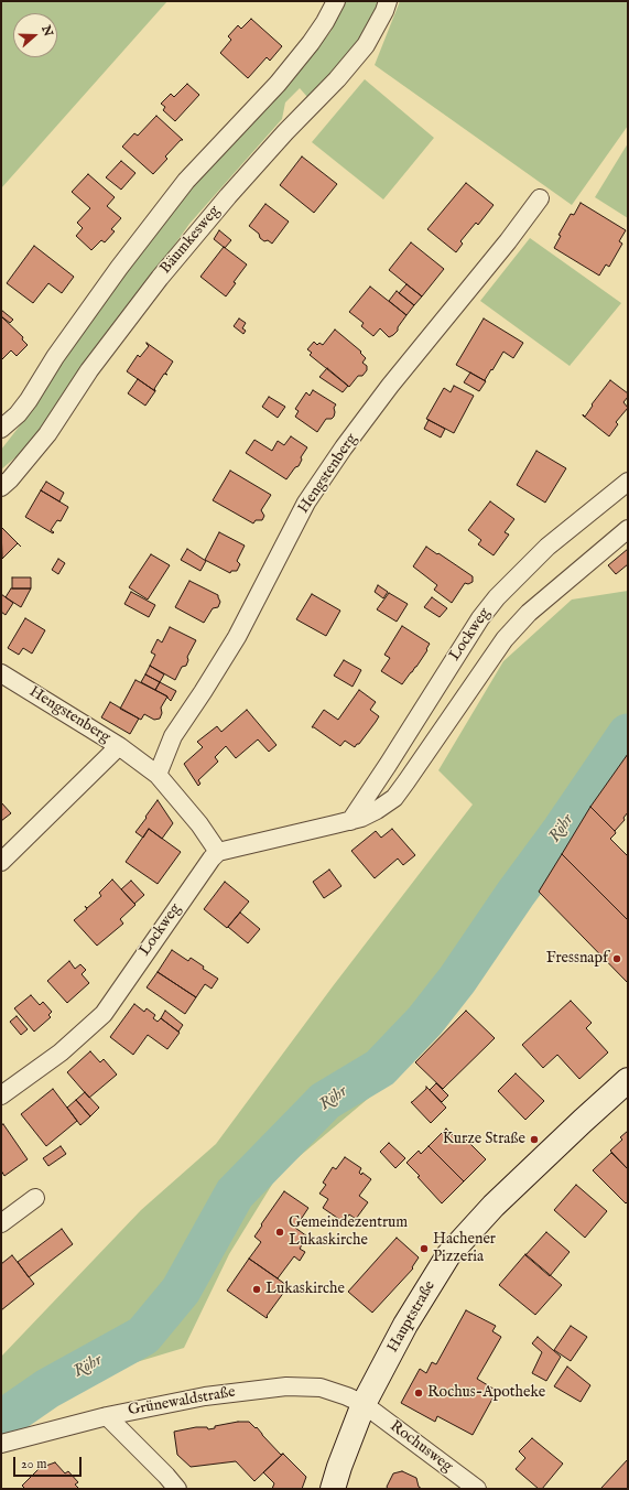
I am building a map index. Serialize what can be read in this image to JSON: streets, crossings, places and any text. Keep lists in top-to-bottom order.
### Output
{
  "streets": {
    "main road": ["Hauptstraße"],
    "street": [
      "Bäumkesweg",
      "Hengstenberg",
      "Lockweg",
      "Grünewaldstraße",
      "Rochusweg"
    ]
  },
  "crossings": [
    ["Hengstenberg", "Lockweg"],
    ["Hauptstraße", "Grünewaldstraße"],
    ["Hauptstraße", "Rochusweg"],
    ["Grünewaldstraße", "Rochusweg"]
  ],
  "water": ["Röhr"],
  "places": [
    "Fressnapf",
    "Kurze Straße",
    "Gemeindezentrum Lukaskirche",
    "Hachener Pizzeria",
    "Lukaskirche",
    "Rochus-Apotheke"
  ],
  "scale_bar": "20 m",
  "north": "right"
}
